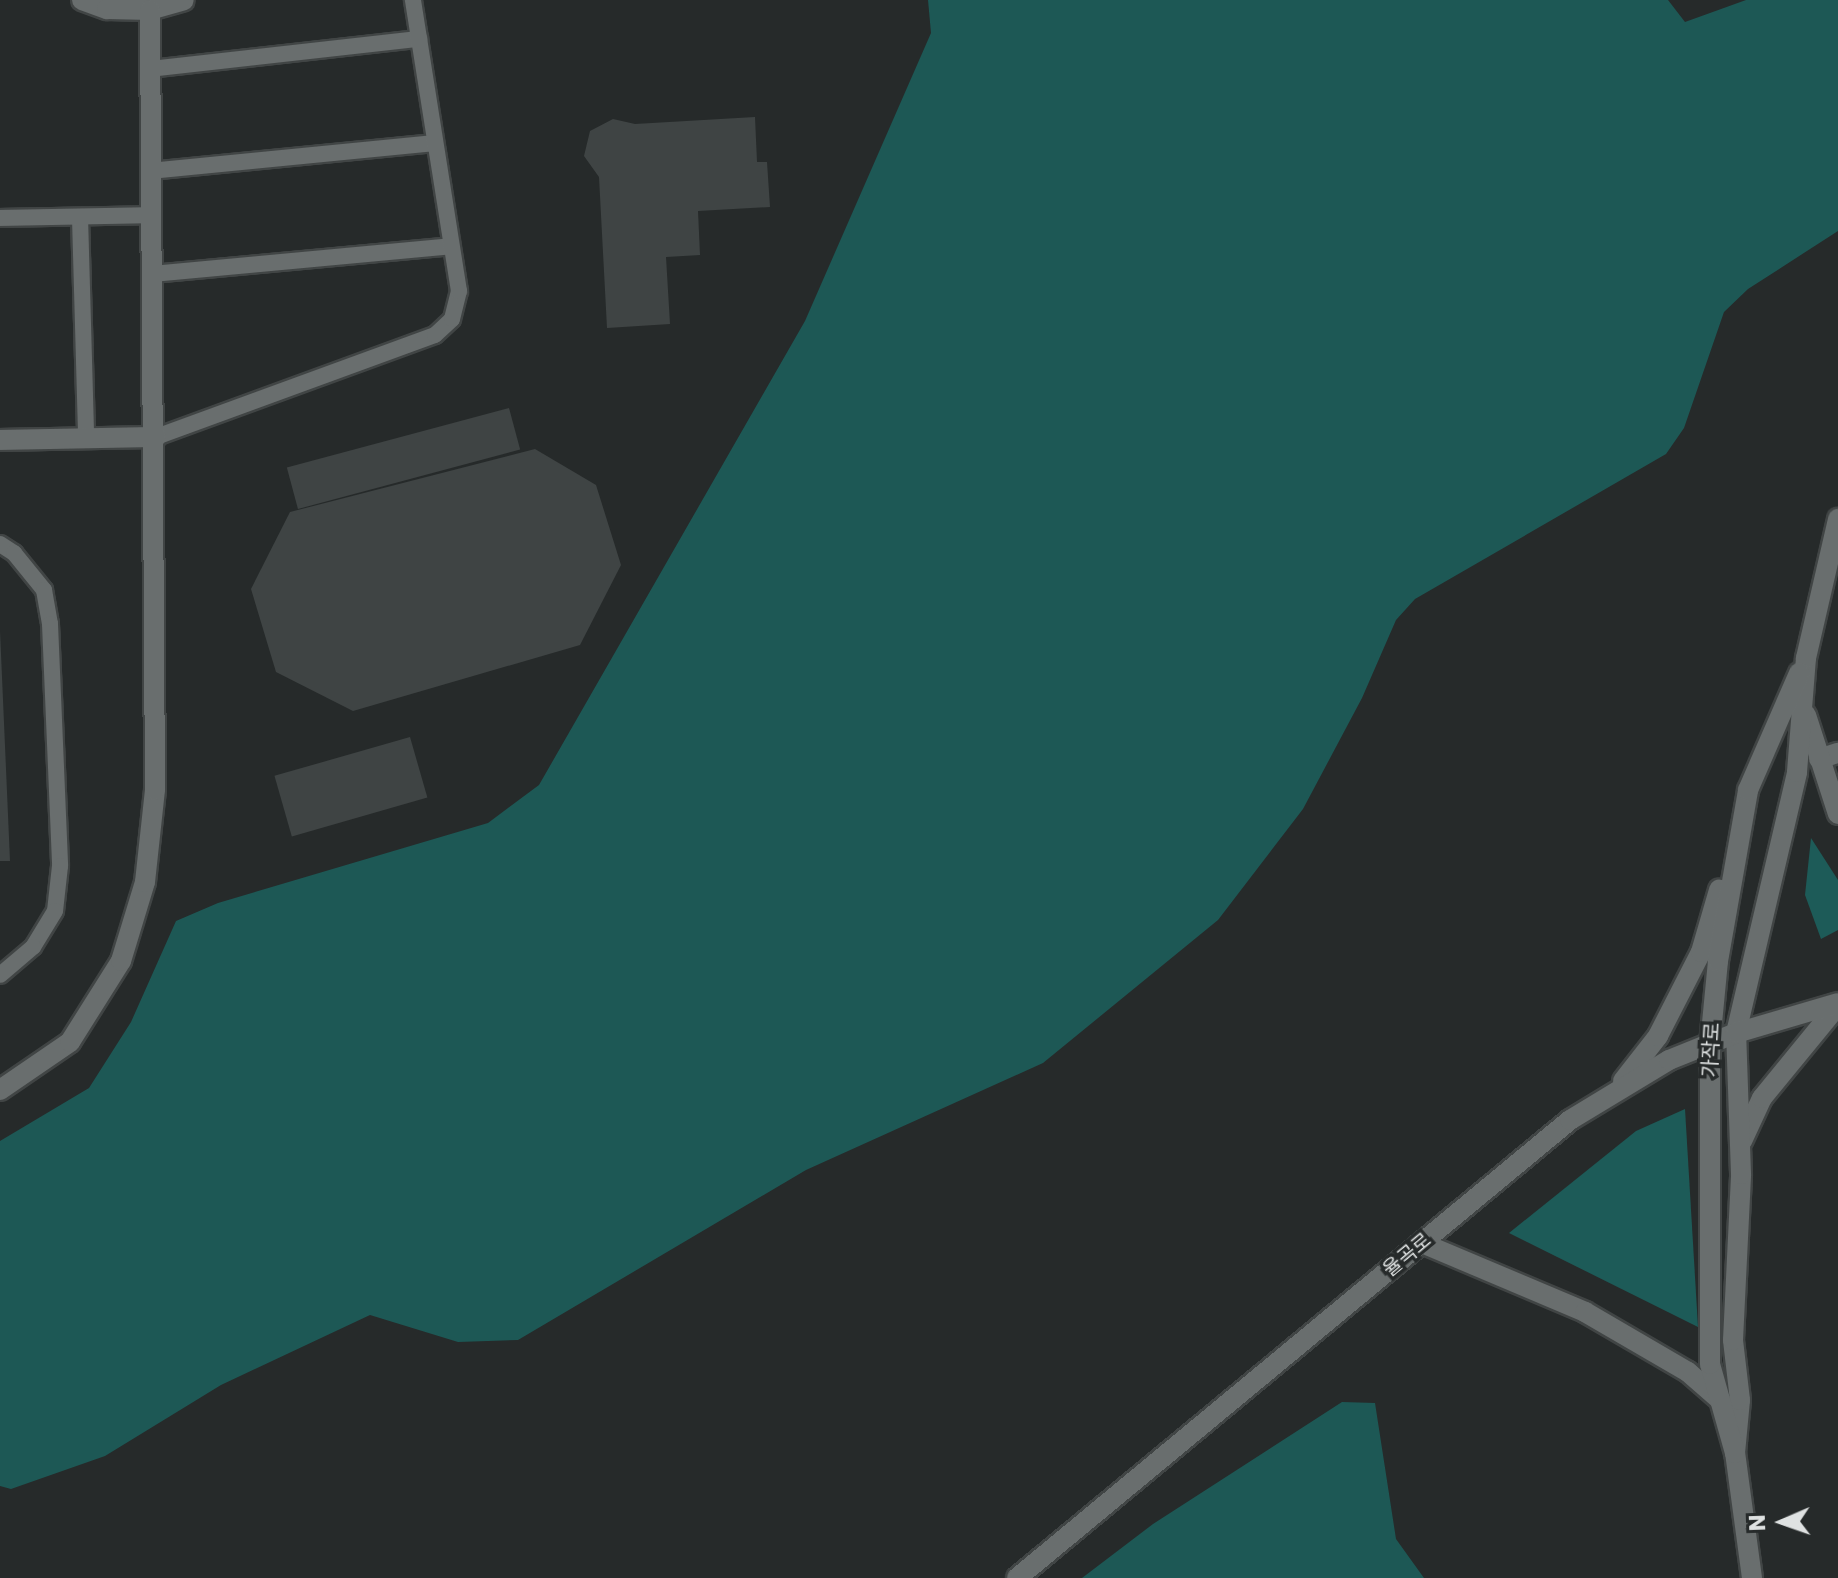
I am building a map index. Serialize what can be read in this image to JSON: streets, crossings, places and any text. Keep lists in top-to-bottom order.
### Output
{
  "streets": {
    "street": ["가작로", "율곡로"]
  },
  "crossings": [
    ["가작로", "율곡로"]
  ],
  "north": "left"
}
